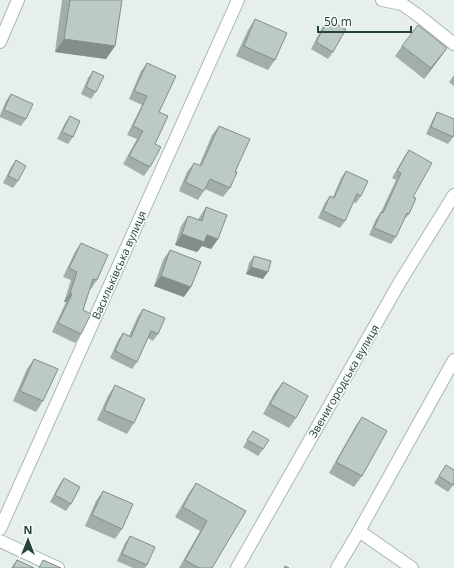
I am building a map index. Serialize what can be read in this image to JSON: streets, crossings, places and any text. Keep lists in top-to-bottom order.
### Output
{
  "streets": {
    "street": ["Васильківська вулиця", "Звенигородська вулиця"]
  },
  "scale_bar": "50 m",
  "north": "top"
}
